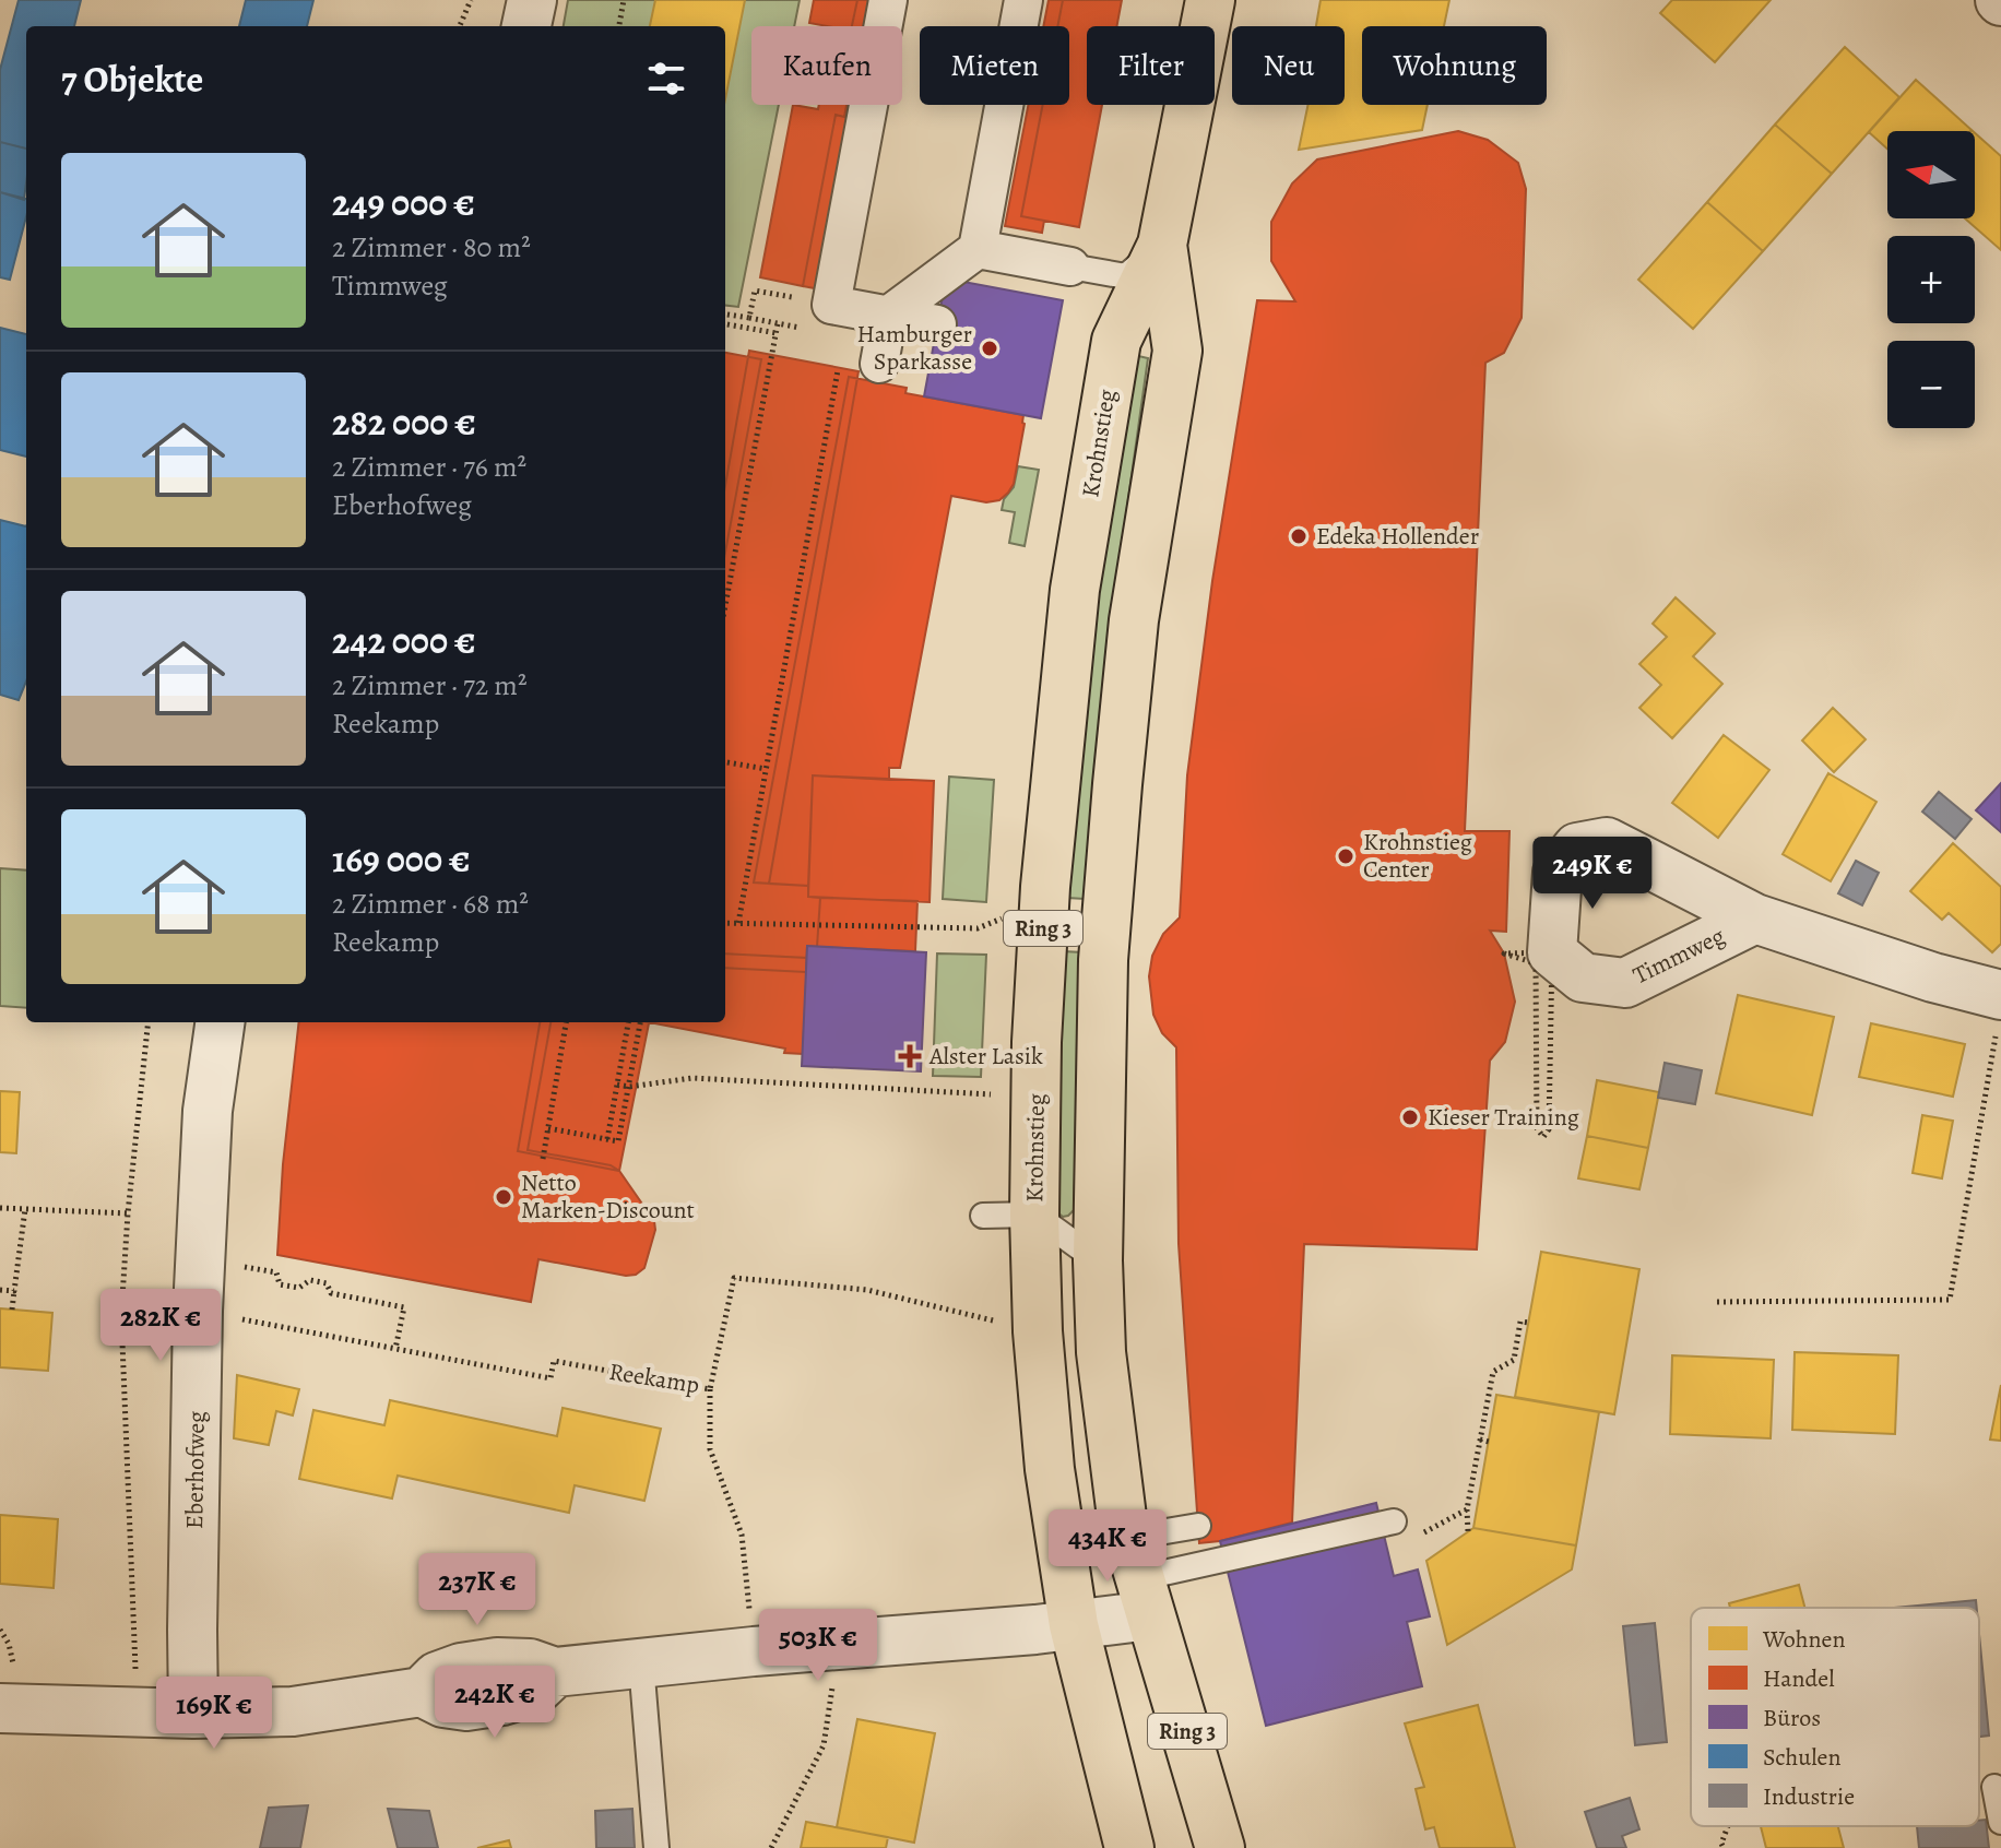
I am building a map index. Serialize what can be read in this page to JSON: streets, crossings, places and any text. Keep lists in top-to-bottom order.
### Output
{
  "streets": {
    "main road": ["Krohnstieg", "Ring 3"],
    "street": ["Timmweg", "Eberhofweg"],
    "path": ["Reekamp"]
  },
  "crossings": [
    ["Krohnstieg", "Reekamp"],
    ["Reekamp", "Eberhofweg"]
  ],
  "places": {
    "other": [
      "Hamburger Sparkasse",
      "Edeka Hollender",
      "Krohnstieg Center",
      "Kieser Training",
      "Netto Marken-Discount"
    ],
    "health": ["Alster Lasik"]
  },
  "legend": [
    "Wohnen",
    "Handel",
    "Büros",
    "Schulen",
    "Industrie"
  ],
  "north": "left",
  "page": {
    "chip": [
      "Kaufen",
      "Mieten",
      "Filter",
      "Neu",
      "Wohnung"
    ],
    "heading": "7 Objekte",
    "map_buttons": ["+", "−"],
    "list": [
      {
        "name": "249 000 €",
        "note": "2 Zimmer · 80 m² · Timmweg"
      },
      {
        "name": "282 000 €",
        "note": "2 Zimmer · 76 m² · Eberhofweg"
      },
      {
        "name": "242 000 €",
        "note": "2 Zimmer · 72 m² · Reekamp"
      },
      {
        "name": "169 000 €",
        "note": "2 Zimmer · 68 m² · Reekamp"
      }
    ],
    "price": [
      "249K €",
      "282K €",
      "434K €",
      "237K €",
      "503K €",
      "242K €",
      "169K €"
    ]
  }
}
